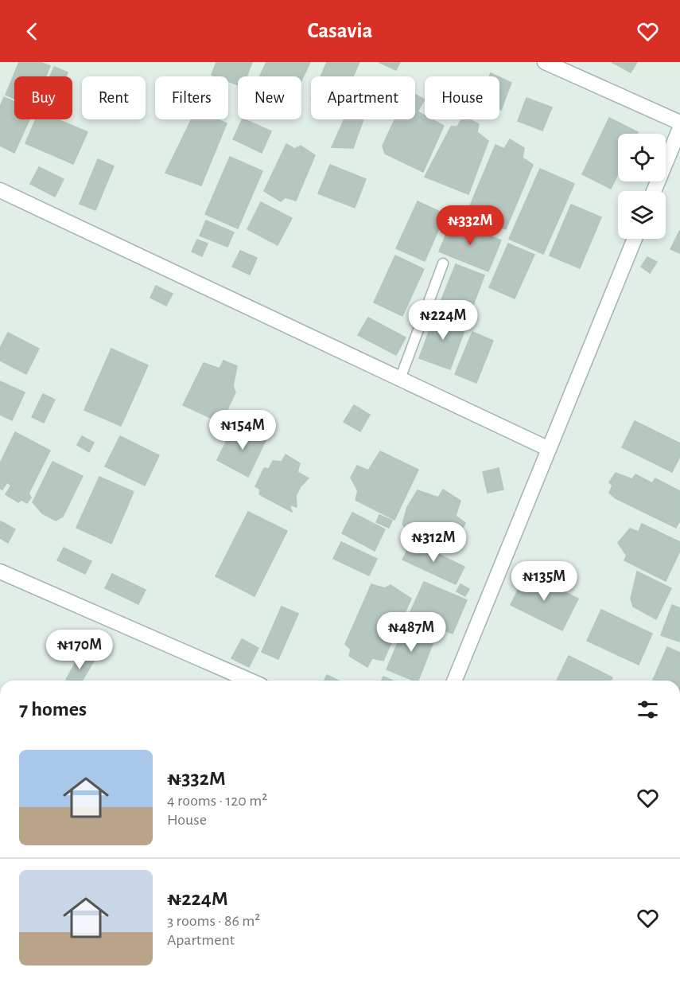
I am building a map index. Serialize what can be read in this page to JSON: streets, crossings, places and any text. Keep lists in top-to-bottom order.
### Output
{
  "page": {
    "header": "Casavia",
    "chip": [
      "Buy",
      "Rent",
      "Filters",
      "New",
      "Apartment",
      "House"
    ],
    "price": [
      "₦332M",
      "₦224M",
      "₦154M",
      "₦312M",
      "₦135M",
      "₦487M",
      "₦170M"
    ],
    "heading": "7 homes",
    "list": [
      {
        "name": "₦332M",
        "note": "4 rooms · 120 m² · House"
      },
      {
        "name": "₦224M",
        "note": "3 rooms · 86 m² · Apartment"
      }
    ]
  }
}
